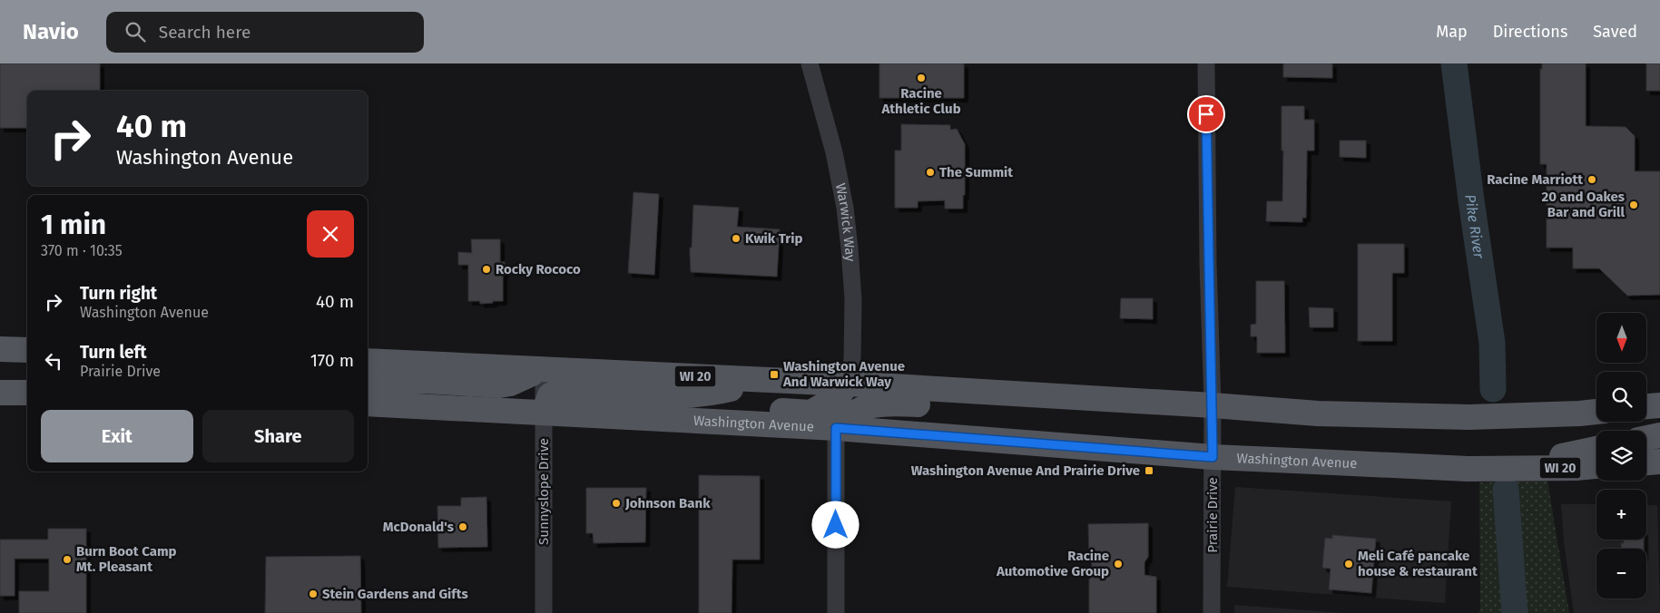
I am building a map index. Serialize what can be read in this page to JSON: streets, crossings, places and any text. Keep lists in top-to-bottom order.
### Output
{
  "streets": {
    "main road": ["WI 20", "Washington Avenue"],
    "street": ["Warwick Way", "Sunnyslope Drive", "Prairie Drive"]
  },
  "crossings": [
    ["Warwick Way", "WI 20"],
    ["WI 20", "Sunnyslope Drive"],
    ["WI 20", "Prairie Drive"],
    ["Washington Avenue", "Sunnyslope Drive"],
    ["Washington Avenue", "Prairie Drive"]
  ],
  "water": ["Pike River"],
  "places": {
    "other": [
      "Racine Athletic Club",
      "The Summit",
      "Racine Marriott",
      "20 and Oakes Bar and Grill",
      "Kwik Trip",
      "Rocky Rococo",
      "Johnson Bank",
      "McDonald's",
      "Burn Boot Camp Mt. Pleasant",
      "Racine Automotive Group",
      "Meli Café pancake house & restaurant",
      "Stein Gardens and Gifts"
    ],
    "transit": ["Washington Avenue And Warwick Way", "Washington Avenue And Prairie Drive"]
  },
  "north": "bottom",
  "page": {
    "header": "Navio",
    "search": "Search here",
    "nav": ["Map", "Directions", "Saved"],
    "turn": ["40 m", "Washington Avenue"],
    "heading": ["1 min", "370 m · 10:35"],
    "list": [
      {
        "name": "Turn right",
        "note": "Washington Avenue",
        "value": "40 m"
      },
      {
        "name": "Turn left",
        "note": "Prairie Drive",
        "value": "170 m"
      }
    ],
    "map_buttons": ["+", "−"],
    "buttons": ["Exit", "Share"]
  }
}
